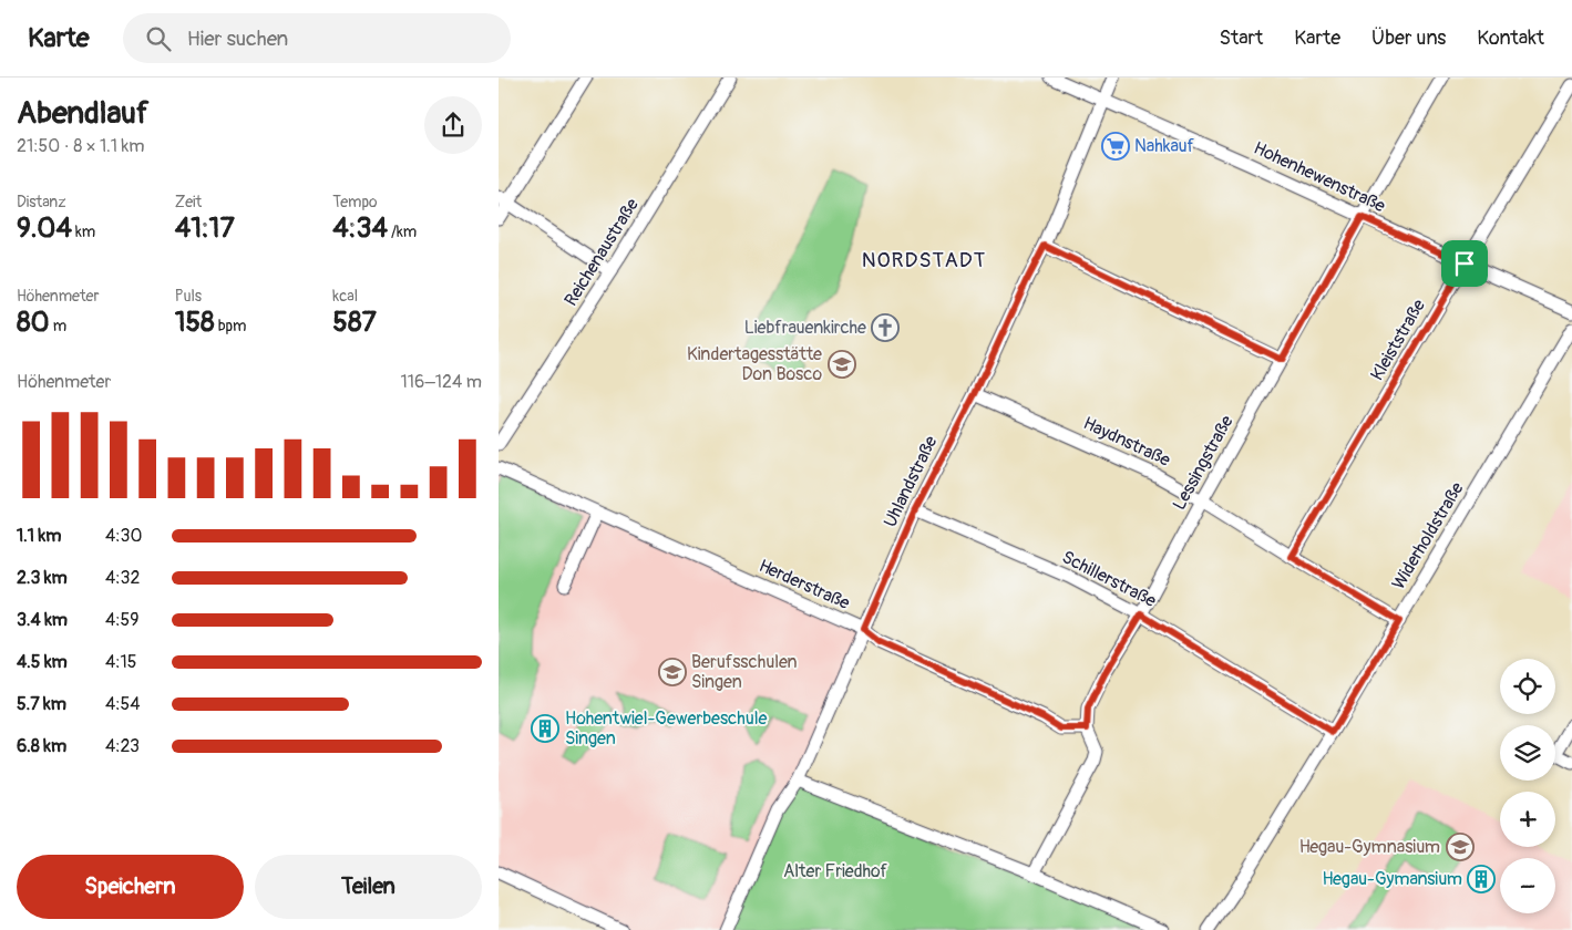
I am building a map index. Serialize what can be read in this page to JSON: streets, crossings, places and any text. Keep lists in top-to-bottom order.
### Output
{
  "streets": {
    "street": [
      "Hohenhewenstraße",
      "Reichenaustraße",
      "Kleiststraße",
      "Haydnstraße",
      "Lessingstraße",
      "Uhlandstraße",
      "Widerholdstraße",
      "Schillerstraße",
      "Herderstraße"
    ]
  },
  "crossings": [
    ["Hohenhewenstraße", "Kleiststraße"],
    ["Hohenhewenstraße", "Lessingstraße"],
    ["Hohenhewenstraße", "Uhlandstraße"],
    ["Kleiststraße", "Haydnstraße"],
    ["Haydnstraße", "Lessingstraße"],
    ["Haydnstraße", "Uhlandstraße"],
    ["Haydnstraße", "Widerholdstraße"],
    ["Lessingstraße", "Schillerstraße"],
    ["Lessingstraße", "Herderstraße"],
    ["Uhlandstraße", "Schillerstraße"],
    ["Uhlandstraße", "Herderstraße"],
    ["Widerholdstraße", "Schillerstraße"]
  ],
  "districts": ["NORDSTADT"],
  "parks": ["Alter Friedhof"],
  "places": {
    "supermarket": ["Nahkauf"],
    "church": ["Liebfrauenkirche"],
    "school or university": ["Kindertagesstätte Don Bosco", "Berufsschulen Singen", "Hegau-Gymnasium"],
    "building": ["Hohentwiel-Gewerbeschule Singen", "Hegau-Gymansium"]
  },
  "page": {
    "header": "Karte",
    "search": "Hier suchen",
    "nav": [
      "Start",
      "Karte",
      "Über uns",
      "Kontakt"
    ],
    "heading": ["Abendlauf", "21:50 · 8 × 1.1 km"],
    "stats": [
      ["Distanz", "9.04 km"],
      ["Zeit", "41:17"],
      ["Tempo", "4:34 /km"],
      ["Höhenmeter", "80 m"],
      ["Puls", "158 bpm"],
      ["kcal", "587"]
    ],
    "chart": ["Höhenmeter", "116–124 m"],
    "list": [
      {
        "name": "1.1 km",
        "note": "4:30"
      },
      {
        "name": "2.3 km",
        "note": "4:32"
      },
      {
        "name": "3.4 km",
        "note": "4:59"
      },
      {
        "name": "4.5 km",
        "note": "4:15"
      },
      {
        "name": "5.7 km",
        "note": "4:54"
      },
      {
        "name": "6.8 km",
        "note": "4:23"
      }
    ],
    "map_buttons": ["+", "−"],
    "buttons": ["Speichern", "Teilen"]
  }
}
